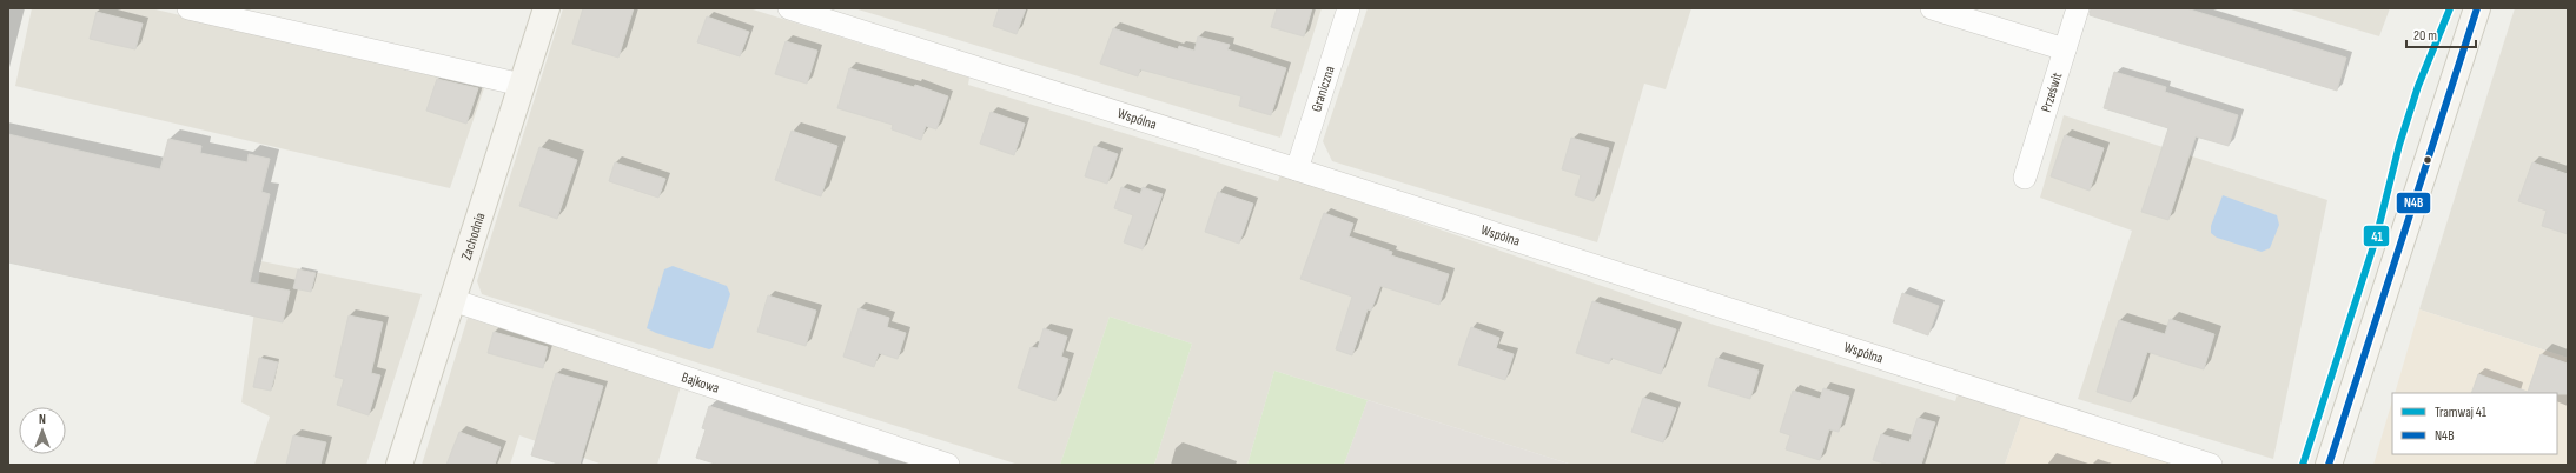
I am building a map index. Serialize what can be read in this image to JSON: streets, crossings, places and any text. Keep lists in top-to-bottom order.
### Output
{
  "streets": {
    "street": [
      "Graniczna",
      "Prześwit",
      "Wspólna",
      "Zachodnia",
      "Bajkowa"
    ]
  },
  "crossings": [
    ["Graniczna", "Wspólna"],
    ["Zachodnia", "Bajkowa"]
  ],
  "lines": ["tram line 41", "transit line N4B"],
  "legend": ["Tramwaj 41", "N4B"],
  "scale_bar": "20 m",
  "north": "top"
}
